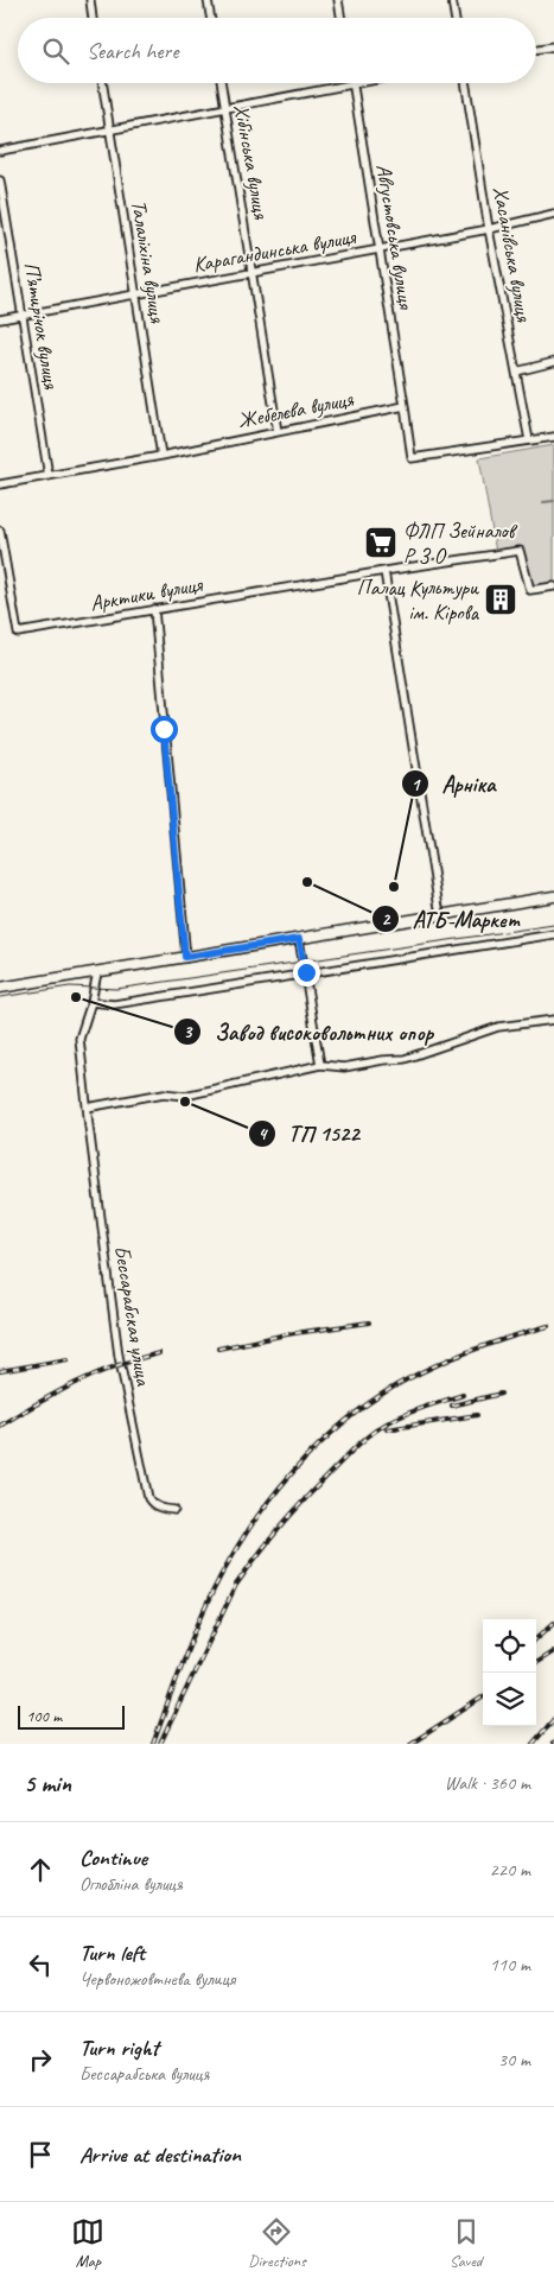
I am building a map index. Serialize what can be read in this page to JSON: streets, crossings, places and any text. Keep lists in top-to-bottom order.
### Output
{
  "streets": {
    "street": [
      "Хібінська вулиця",
      "Августовська вулиця",
      "Карагандинська вулиця",
      "Хасанівська вулиця",
      "Талаліхіна вулиця",
      "П’ятирічок вулиця",
      "Жебелєва вулиця",
      "Арктики вулиця",
      "Бессарабская улица"
    ]
  },
  "crossings": [
    ["Хібінська вулиця", "Карагандинська вулиця"],
    ["Хібінська вулиця", "Жебелєва вулиця"],
    ["Августовська вулиця", "Карагандинська вулиця"],
    ["Августовська вулиця", "Жебелєва вулиця"],
    ["Карагандинська вулиця", "Хасанівська вулиця"],
    ["Карагандинська вулиця", "Талаліхіна вулиця"],
    ["Карагандинська вулиця", "П’ятирічок вулиця"],
    ["Талаліхіна вулиця", "Жебелєва вулиця"],
    ["П’ятирічок вулиця", "Жебелєва вулиця"]
  ],
  "places": {
    "supermarket": ["ФЛП Зейналов Р З О"],
    "building": ["Палац Культури ім. Кірова"],
    "other": [
      "АТБ-Маркет",
      "Арніка",
      "Завод високовольтних опор",
      "ТП 1522"
    ]
  },
  "scale_bar": "100 m",
  "page": {
    "search": "Search here",
    "scale": "100 m",
    "heading": ["5 min", "Walk · 360 m"],
    "list": [
      ["Continue", "Оглобліна вулиця", "220 m"],
      ["Turn left", "Червоножовтнева вулиця", "110 m"],
      ["Turn right", "Бессарабська вулиця", "30 m"],
      "Arrive at destination"
    ],
    "nav": ["Map", "Directions", "Saved"]
  }
}
